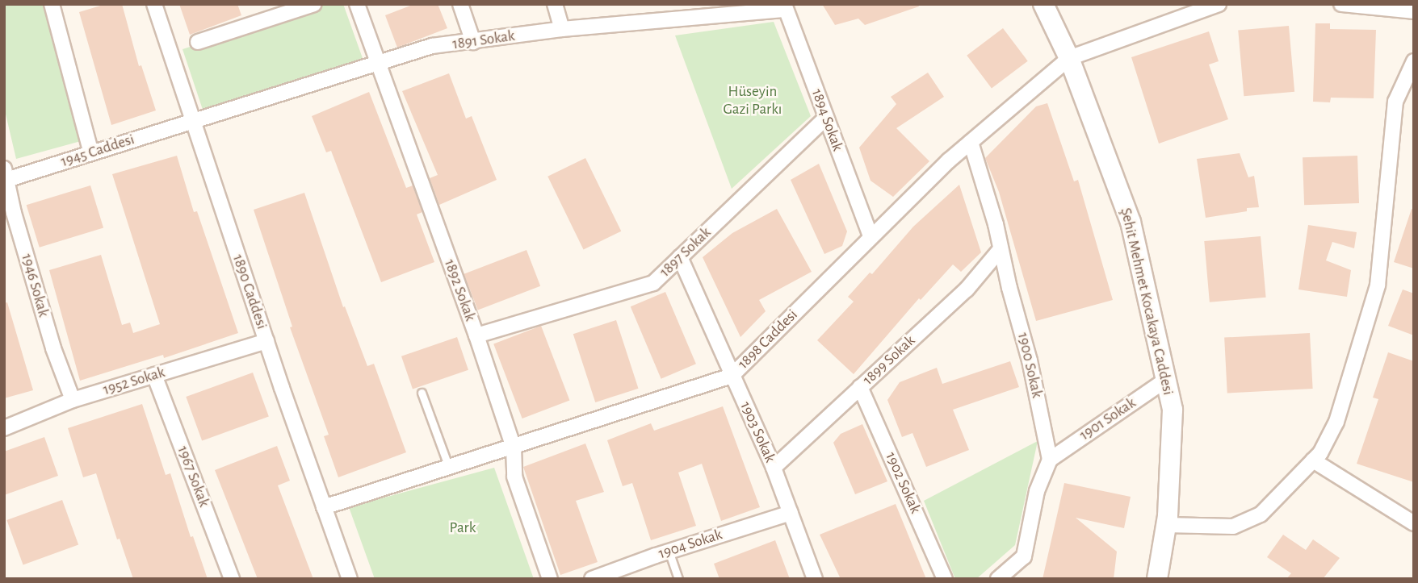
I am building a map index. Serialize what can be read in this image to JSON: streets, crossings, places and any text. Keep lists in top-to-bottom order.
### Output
{
  "streets": {
    "street": [
      "1891 Sokak",
      "1894 Sokak",
      "1945 Caddesi",
      "1897 Sokak",
      "1946 Sokak",
      "1892 Sokak",
      "1890 Caddesi",
      "Şehit Mehmet Kocakaya Caddesi",
      "1898 Caddesi",
      "1899 Sokak",
      "1900 Sokak",
      "1952 Sokak",
      "1901 Sokak",
      "1903 Sokak",
      "1967 Sokak",
      "1902 Sokak",
      "1904 Sokak"
    ]
  },
  "crossings": [
    ["1891 Sokak", "1894 Sokak"],
    ["1891 Sokak", "1945 Caddesi"],
    ["1891 Sokak", "1892 Sokak"],
    ["1891 Sokak", "1890 Caddesi"],
    ["1894 Sokak", "1897 Sokak"],
    ["1894 Sokak", "1898 Caddesi"],
    ["1945 Caddesi", "1946 Sokak"],
    ["1945 Caddesi", "1890 Caddesi"],
    ["1897 Sokak", "1892 Sokak"],
    ["1897 Sokak", "1903 Sokak"],
    ["1946 Sokak", "1952 Sokak"],
    ["1892 Sokak", "1898 Caddesi"],
    ["1890 Caddesi", "1898 Caddesi"],
    ["1890 Caddesi", "1952 Sokak"],
    ["Şehit Mehmet Kocakaya Caddesi", "1898 Caddesi"],
    ["Şehit Mehmet Kocakaya Caddesi", "1901 Sokak"],
    ["1898 Caddesi", "1900 Sokak"],
    ["1898 Caddesi", "1903 Sokak"],
    ["1899 Sokak", "1900 Sokak"],
    ["1899 Sokak", "1903 Sokak"],
    ["1899 Sokak", "1902 Sokak"],
    ["1900 Sokak", "1901 Sokak"],
    ["1952 Sokak", "1967 Sokak"],
    ["1903 Sokak", "1904 Sokak"]
  ],
  "parks": ["Hüseyin Gazi Parkı", "Park"]
}
